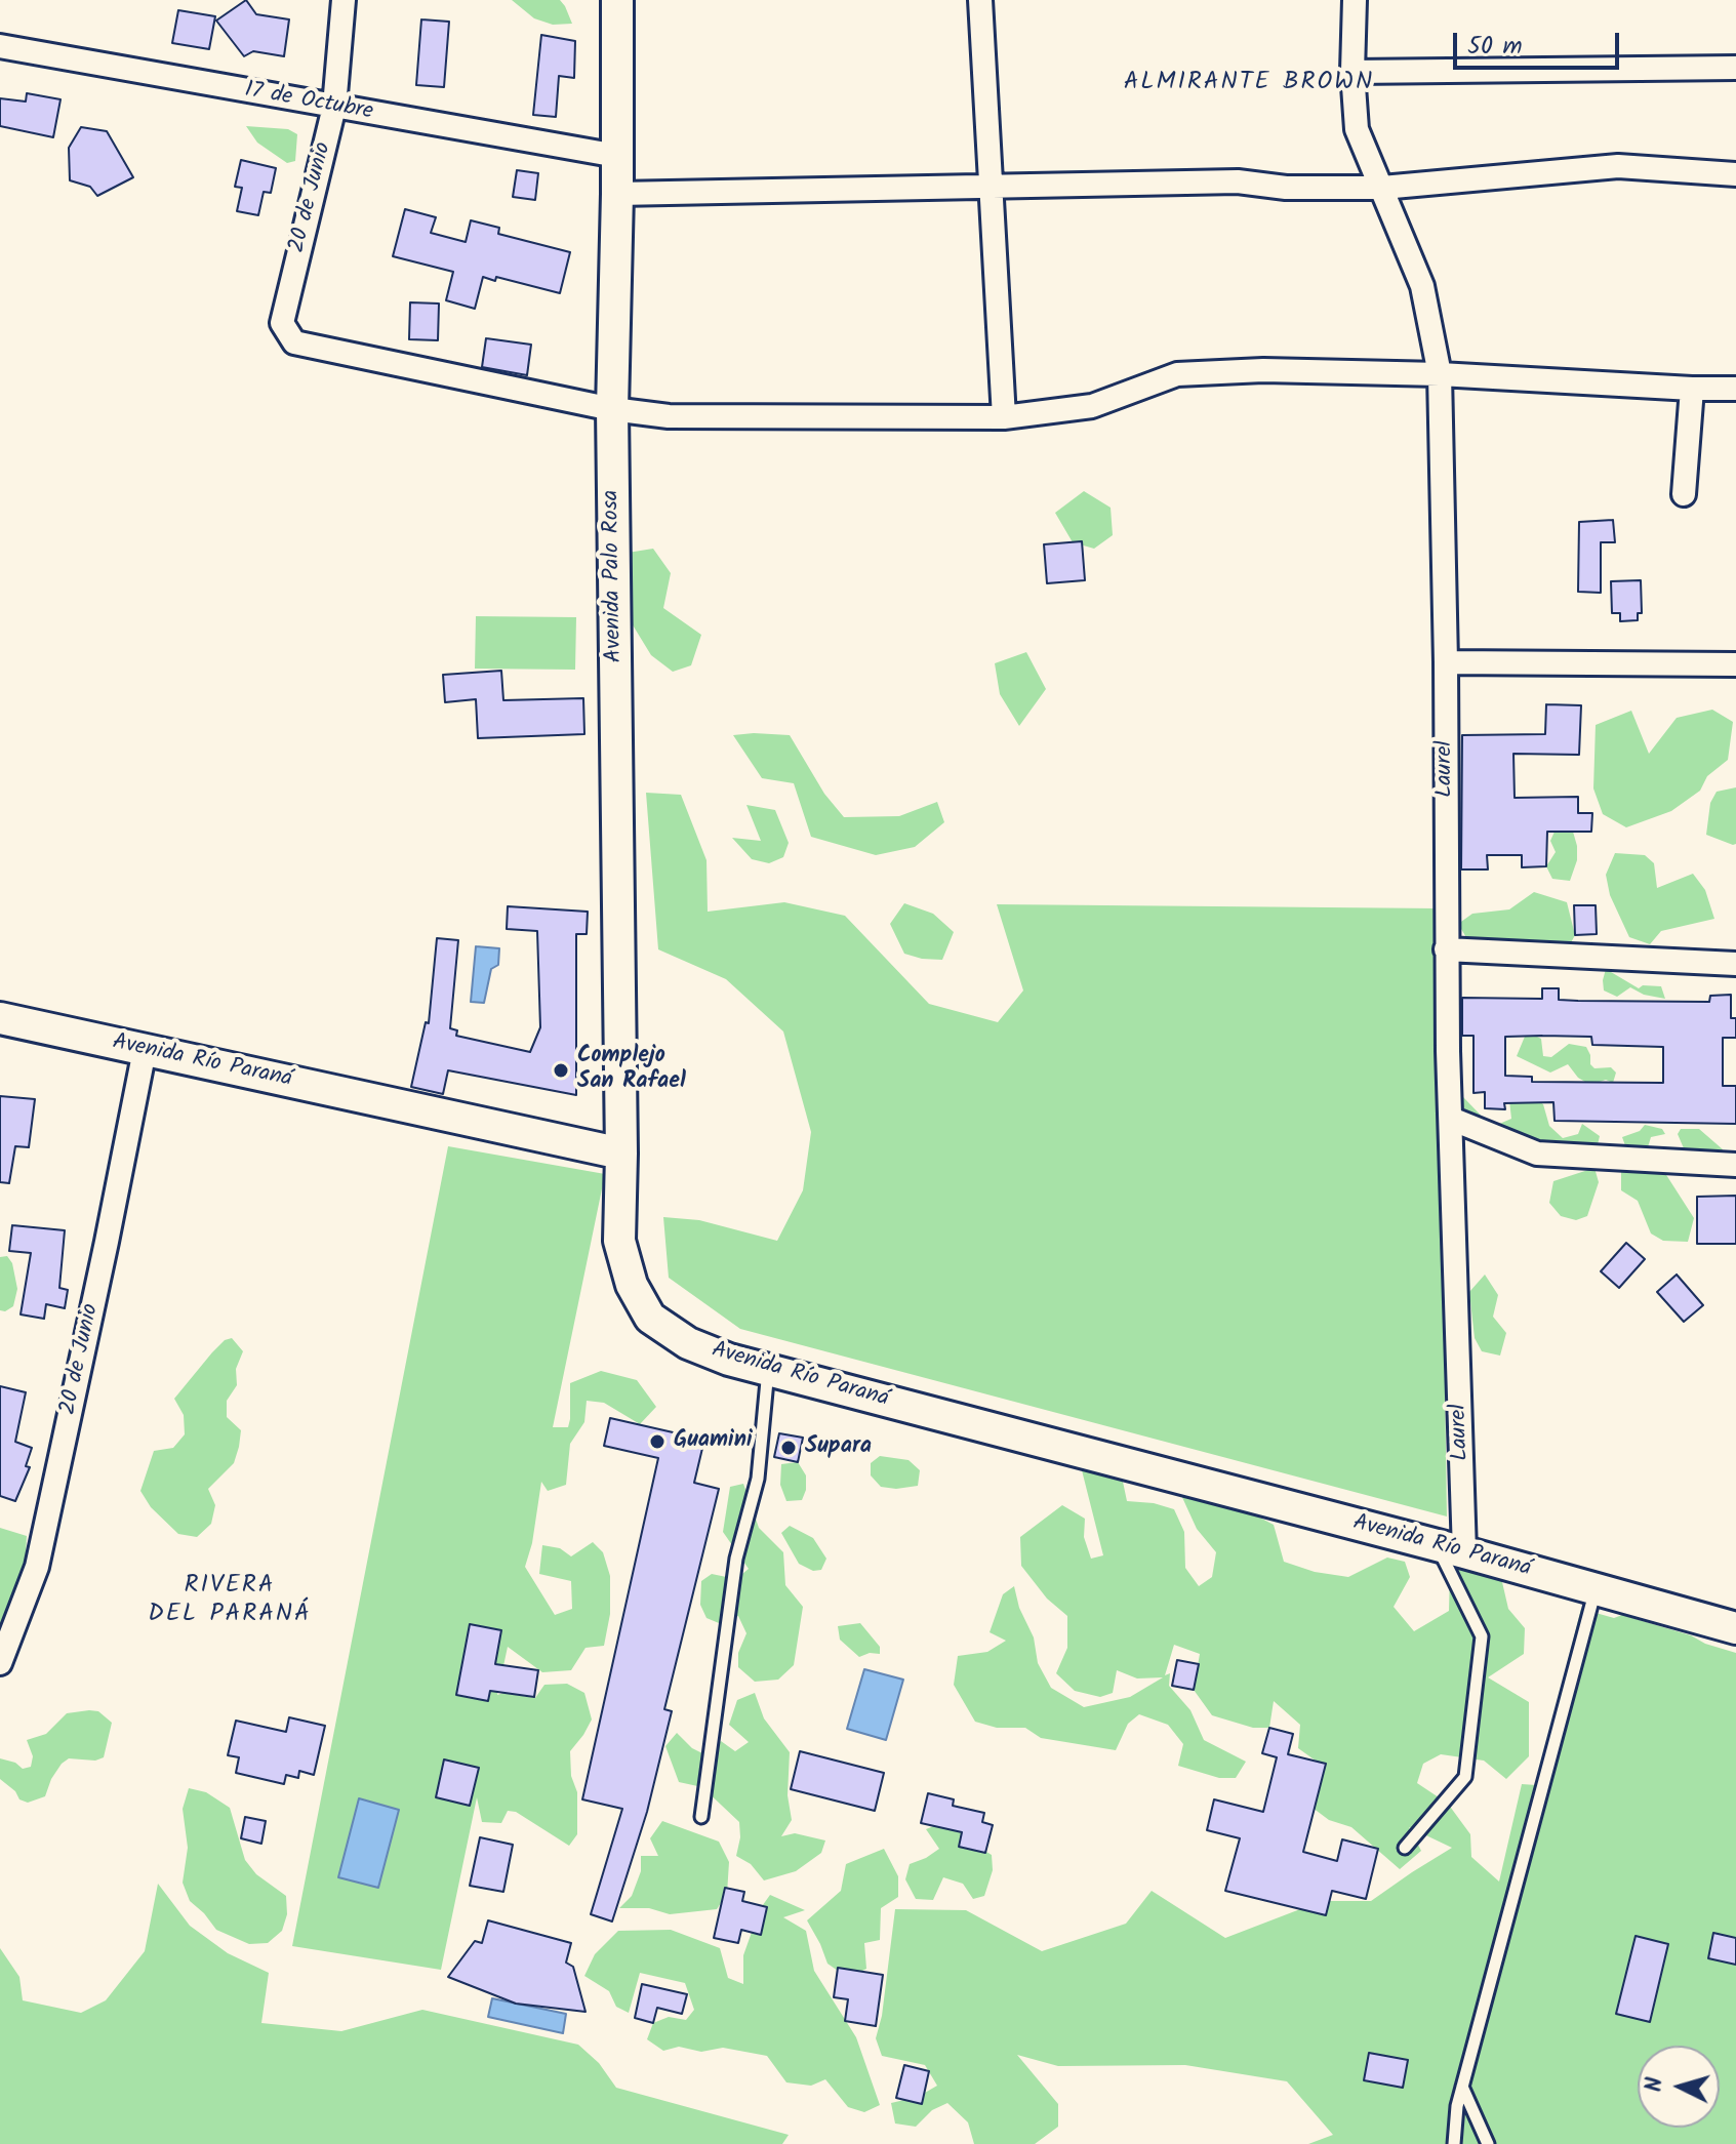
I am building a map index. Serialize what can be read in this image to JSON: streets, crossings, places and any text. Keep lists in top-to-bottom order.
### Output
{
  "streets": {
    "main road": ["Avenida Palo Rosa", "Avenida Río Paraná"],
    "street": ["17 de Octubre", "20 de Junio", "Laurel"]
  },
  "crossings": [
    ["17 de Octubre", "20 de Junio"],
    ["17 de Octubre", "Avenida Palo Rosa"],
    ["20 de Junio", "Avenida Palo Rosa"],
    ["20 de Junio", "Avenida Río Paraná"],
    ["Avenida Palo Rosa", "Avenida Río Paraná"],
    ["Laurel", "Avenida Río Paraná"]
  ],
  "districts": ["ALMIRANTE BROWN", "RIVERA DEL PARANÁ"],
  "places": ["Complejo San Rafael", "Guamini", "Supara"],
  "scale_bar": "50 m",
  "north": "left"
}
